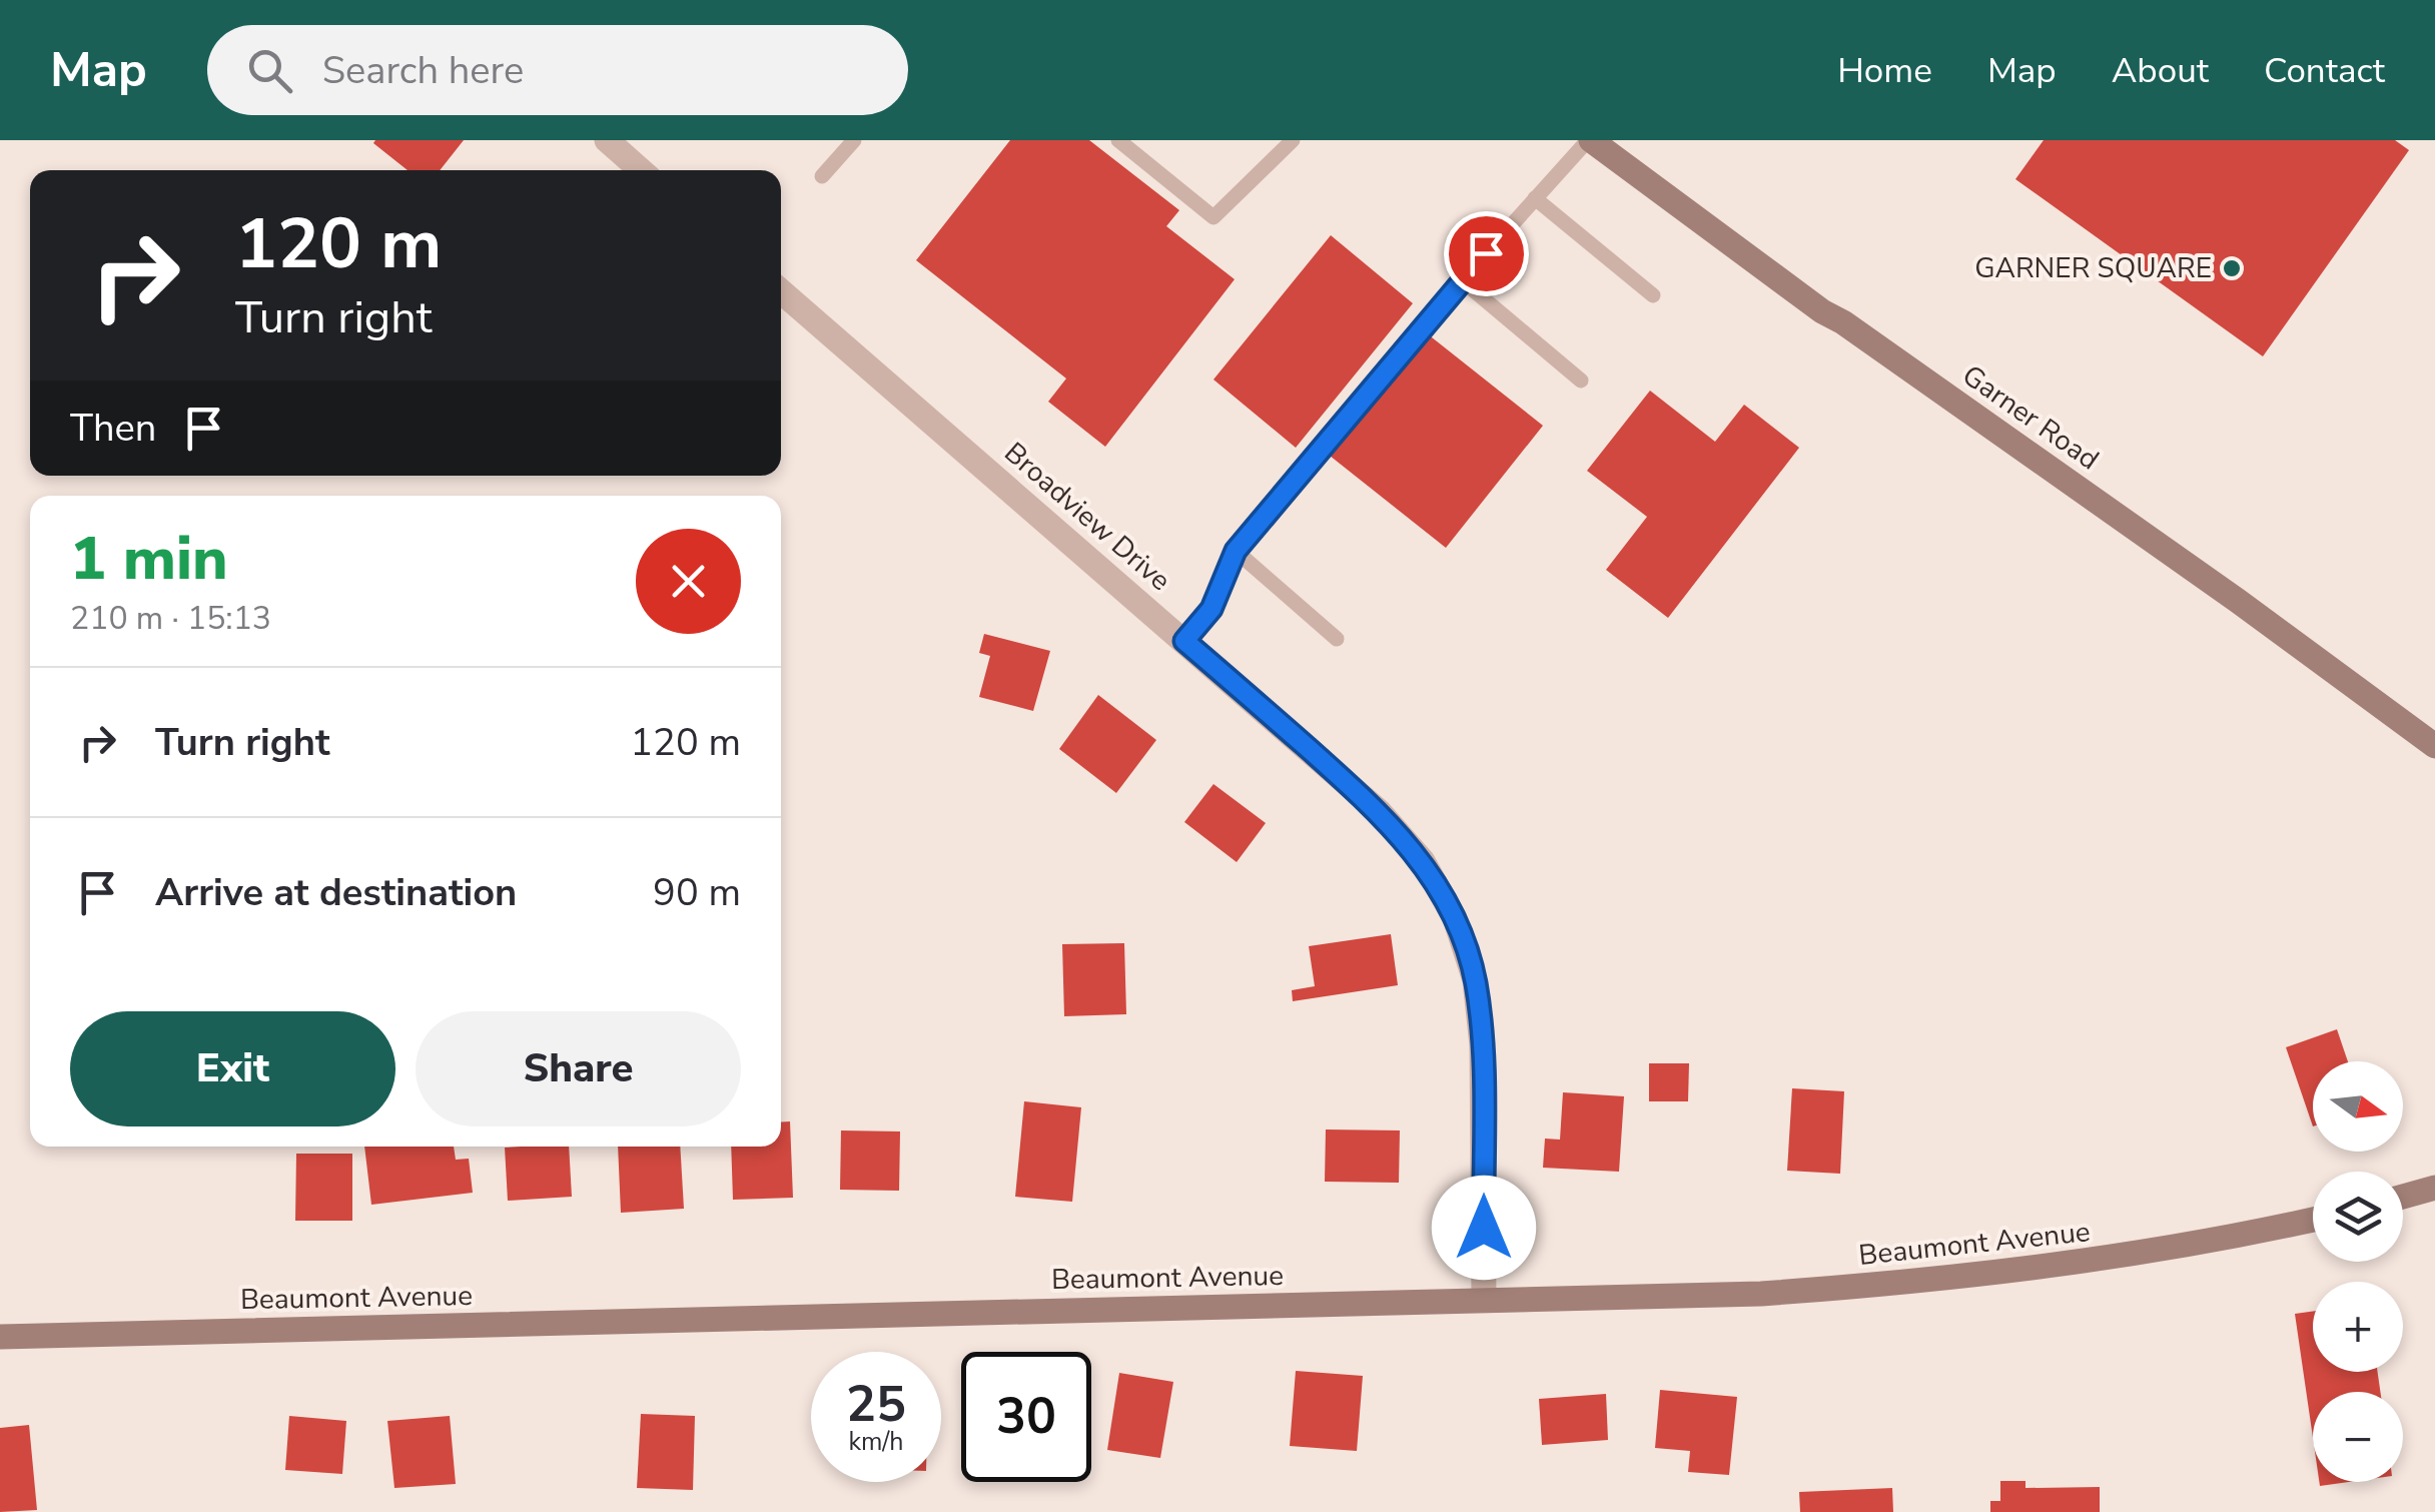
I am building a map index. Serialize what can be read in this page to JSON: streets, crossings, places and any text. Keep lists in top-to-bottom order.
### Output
{
  "streets": {
    "street": ["Garner Road", "Broadview Drive", "Beaumont Avenue"]
  },
  "crossings": [
    ["Broadview Drive", "Beaumont Avenue"]
  ],
  "places": ["GARNER SQUARE"],
  "north": "right",
  "page": {
    "header": "Map",
    "search": "Search here",
    "nav": [
      "Home",
      "Map",
      "About",
      "Contact"
    ],
    "turn": ["120 m", "Turn right"],
    "then": "Then",
    "heading": ["1 min", "210 m · 15:13"],
    "list": [
      {
        "name": "Turn right",
        "value": "120 m"
      },
      {
        "name": "Arrive at destination",
        "value": "90 m"
      }
    ],
    "buttons": ["Exit", "Share"],
    "map_buttons": ["+", "−"],
    "speed": "25 km/h",
    "limit": "30"
  }
}
